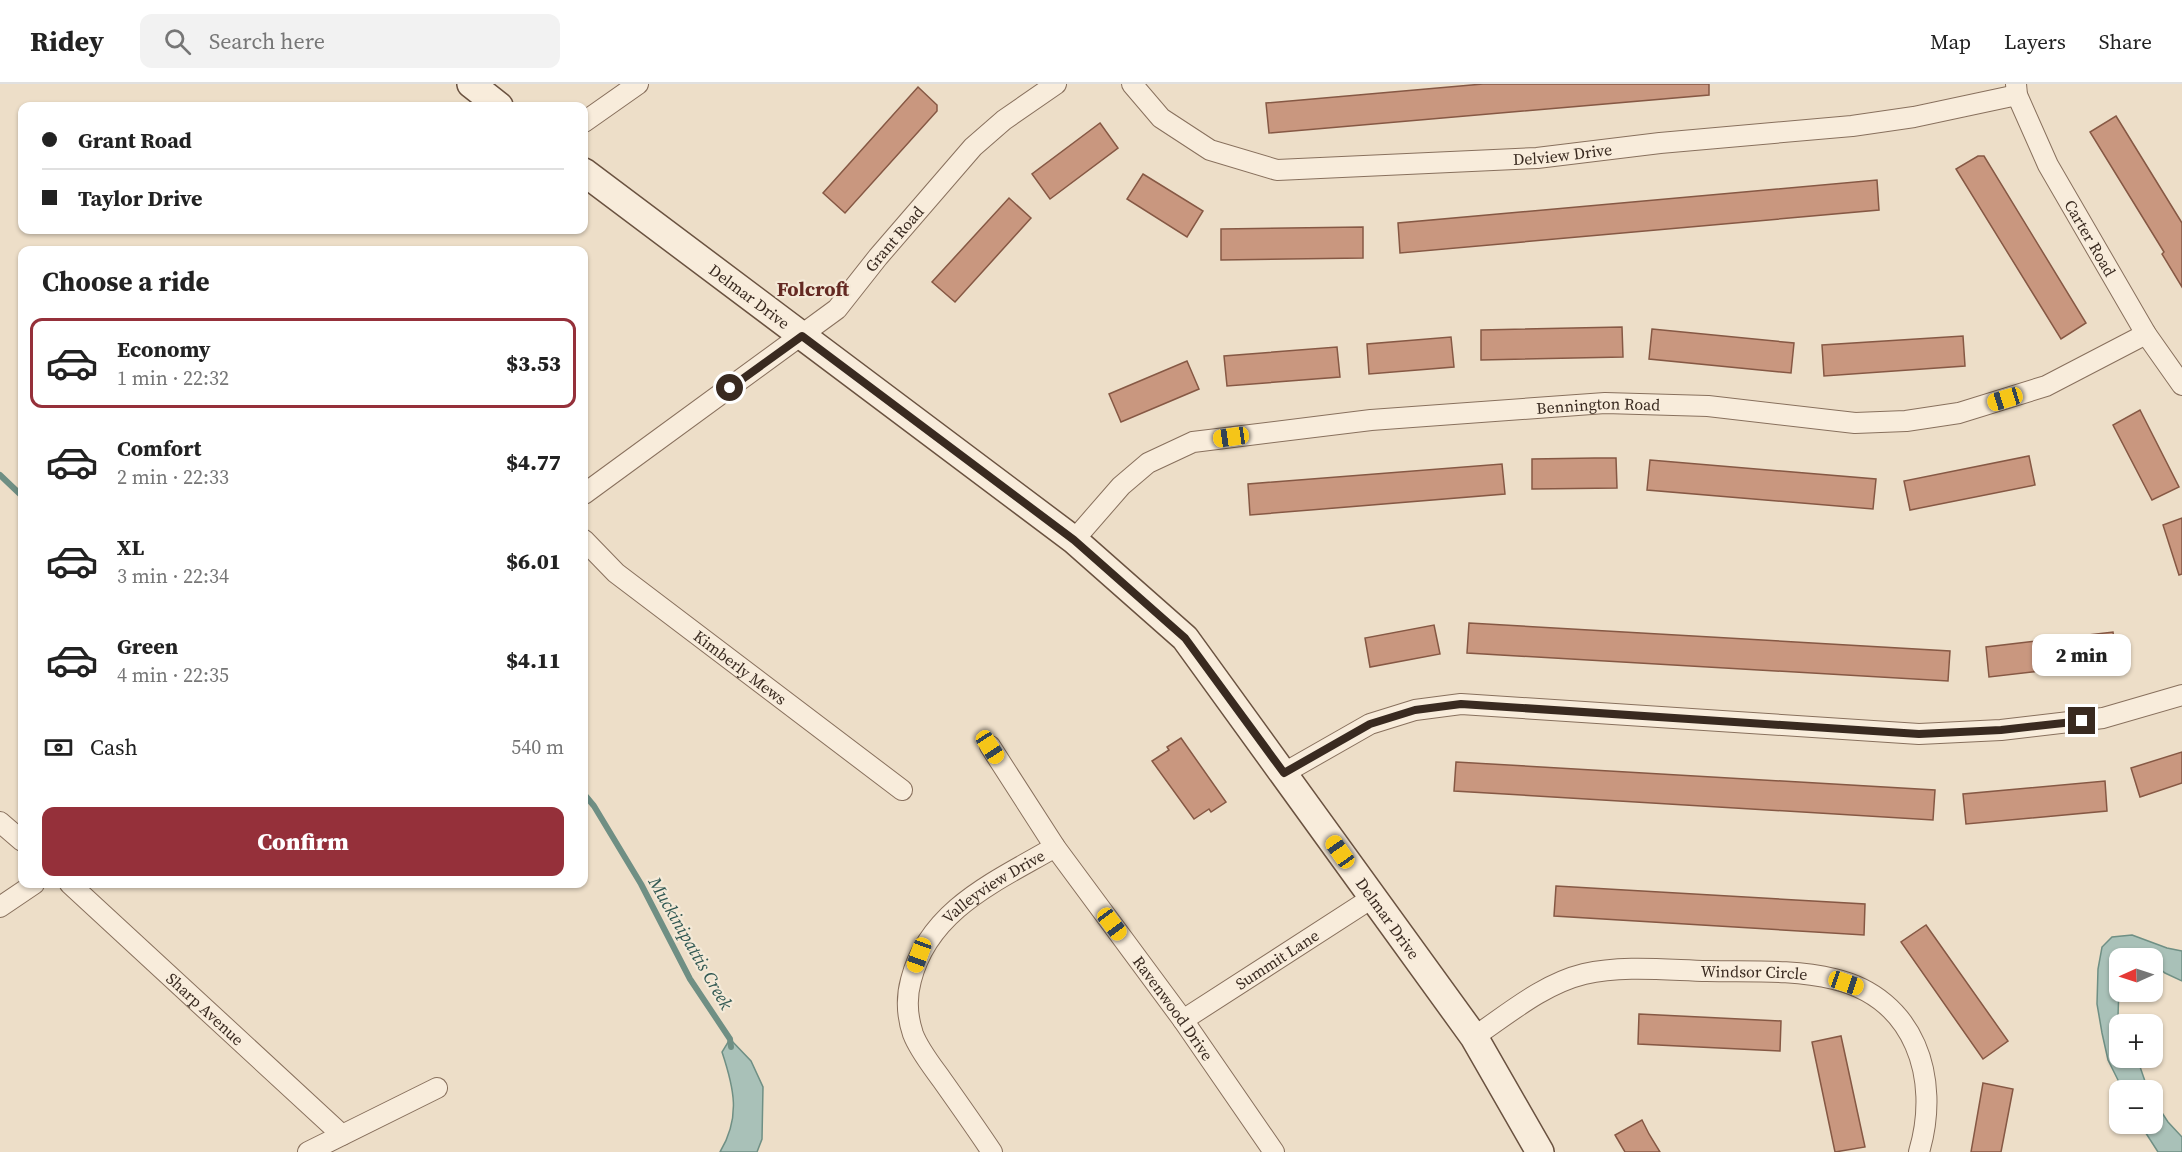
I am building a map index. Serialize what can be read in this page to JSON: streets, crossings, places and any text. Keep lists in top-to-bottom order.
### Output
{
  "streets": {
    "street": [
      "Delview Drive",
      "Grant Road",
      "Carter Road",
      "Delmar Drive",
      "Bennington Road",
      "Kimberly Mews",
      "Valleyview Drive",
      "Summit Lane",
      "Windsor Circle",
      "Ravenwood Drive",
      "Sharp Avenue"
    ]
  },
  "crossings": [
    ["Delview Drive", "Carter Road"],
    ["Grant Road", "Delmar Drive"],
    ["Carter Road", "Bennington Road"],
    ["Delmar Drive", "Bennington Road"],
    ["Delmar Drive", "Summit Lane"],
    ["Delmar Drive", "Windsor Circle"],
    ["Valleyview Drive", "Ravenwood Drive"],
    ["Summit Lane", "Ravenwood Drive"]
  ],
  "districts": ["Folcroft"],
  "water": ["Muckinipattis Creek"],
  "north": "left",
  "page": {
    "header": "Ridey",
    "search": "Search here",
    "nav": ["Map", "Layers", "Share"],
    "banner": ["Grant Road", "Taylor Drive"],
    "heading": "Choose a ride",
    "list": [
      {
        "name": "Economy",
        "note": "1 min · 22:32",
        "value": "$3.53"
      },
      {
        "name": "Comfort",
        "note": "2 min · 22:33",
        "value": "$4.77"
      },
      {
        "name": "XL",
        "note": "3 min · 22:34",
        "value": "$6.01"
      },
      {
        "name": "Green",
        "note": "4 min · 22:35",
        "value": "$4.11"
      }
    ],
    "bubble": "2 min",
    "pay": ["Cash", "540 m"],
    "buttons": "Confirm",
    "map_buttons": ["+", "−"]
  }
}
